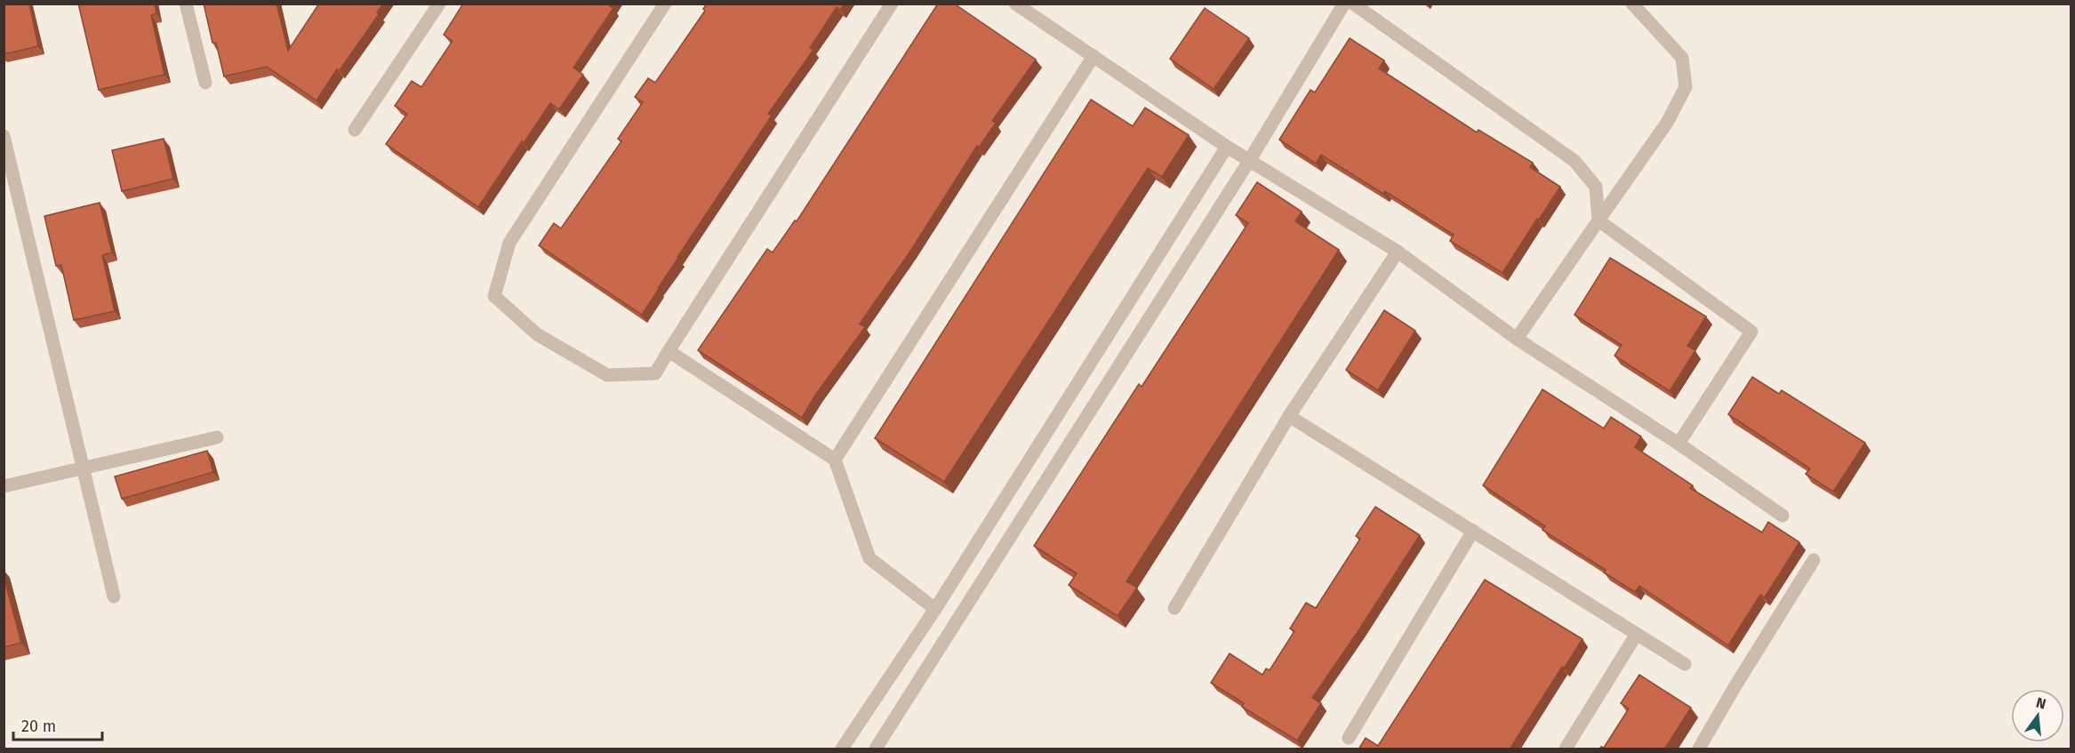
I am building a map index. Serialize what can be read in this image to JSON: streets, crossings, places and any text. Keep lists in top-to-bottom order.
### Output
{
  "scale_bar": "20 m",
  "north": "top"
}
